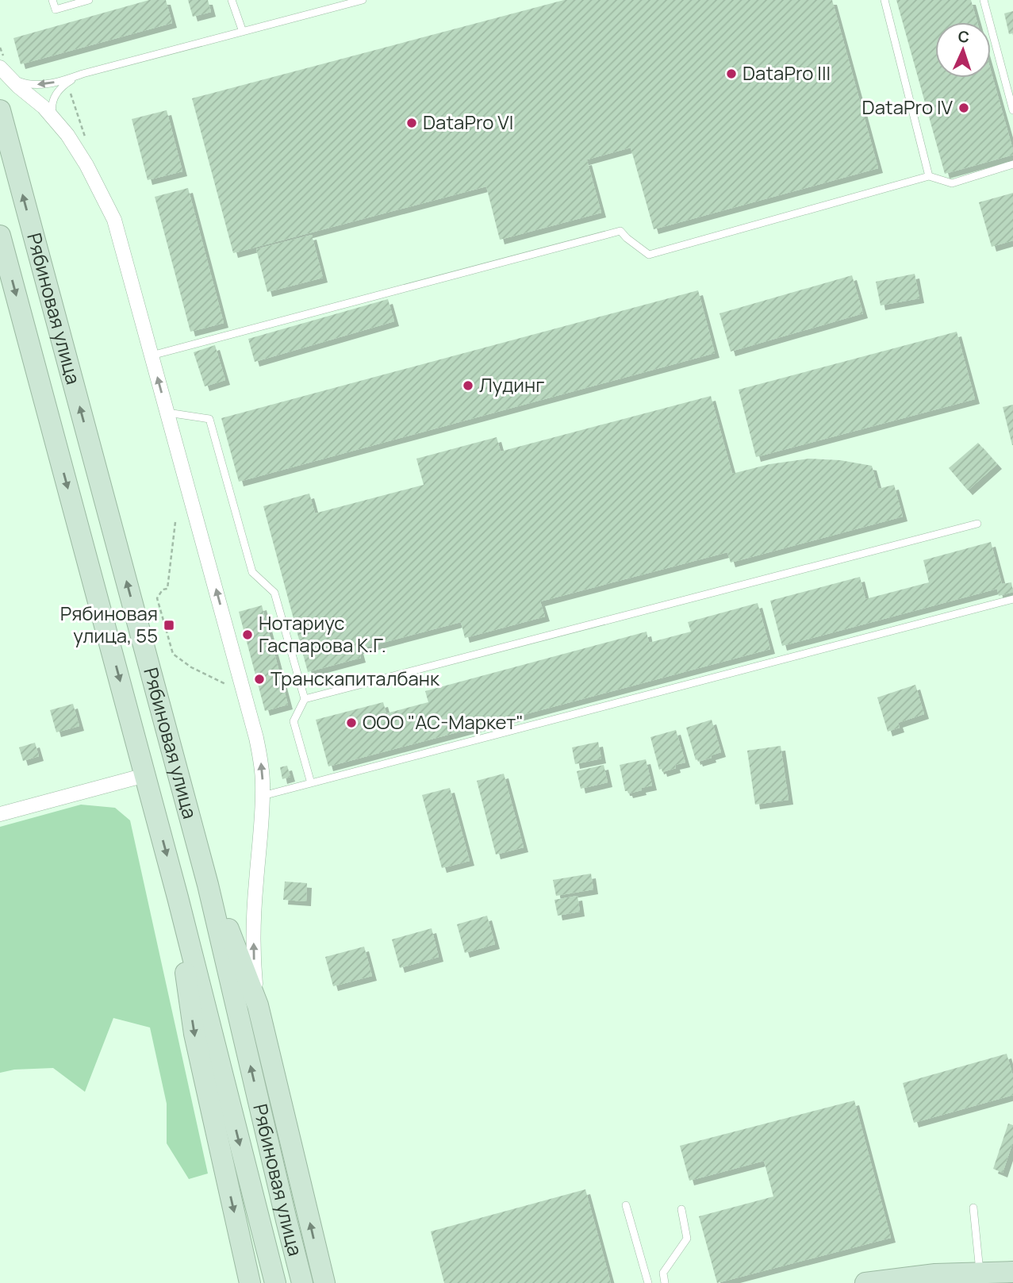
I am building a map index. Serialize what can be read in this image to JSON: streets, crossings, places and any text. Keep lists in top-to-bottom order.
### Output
{
  "streets": {
    "main road": ["Рябиновая улица"]
  },
  "places": {
    "other": [
      "DataPro III",
      "DataPro IV",
      "DataPro VI",
      "Лудинг",
      "Нотариус Гаспарова К.Г.",
      "Транскапиталбанк",
      "ООО \"АС-Маркет\""
    ],
    "transit": ["Рябиновая улица, 55"]
  },
  "north": "top"
}
